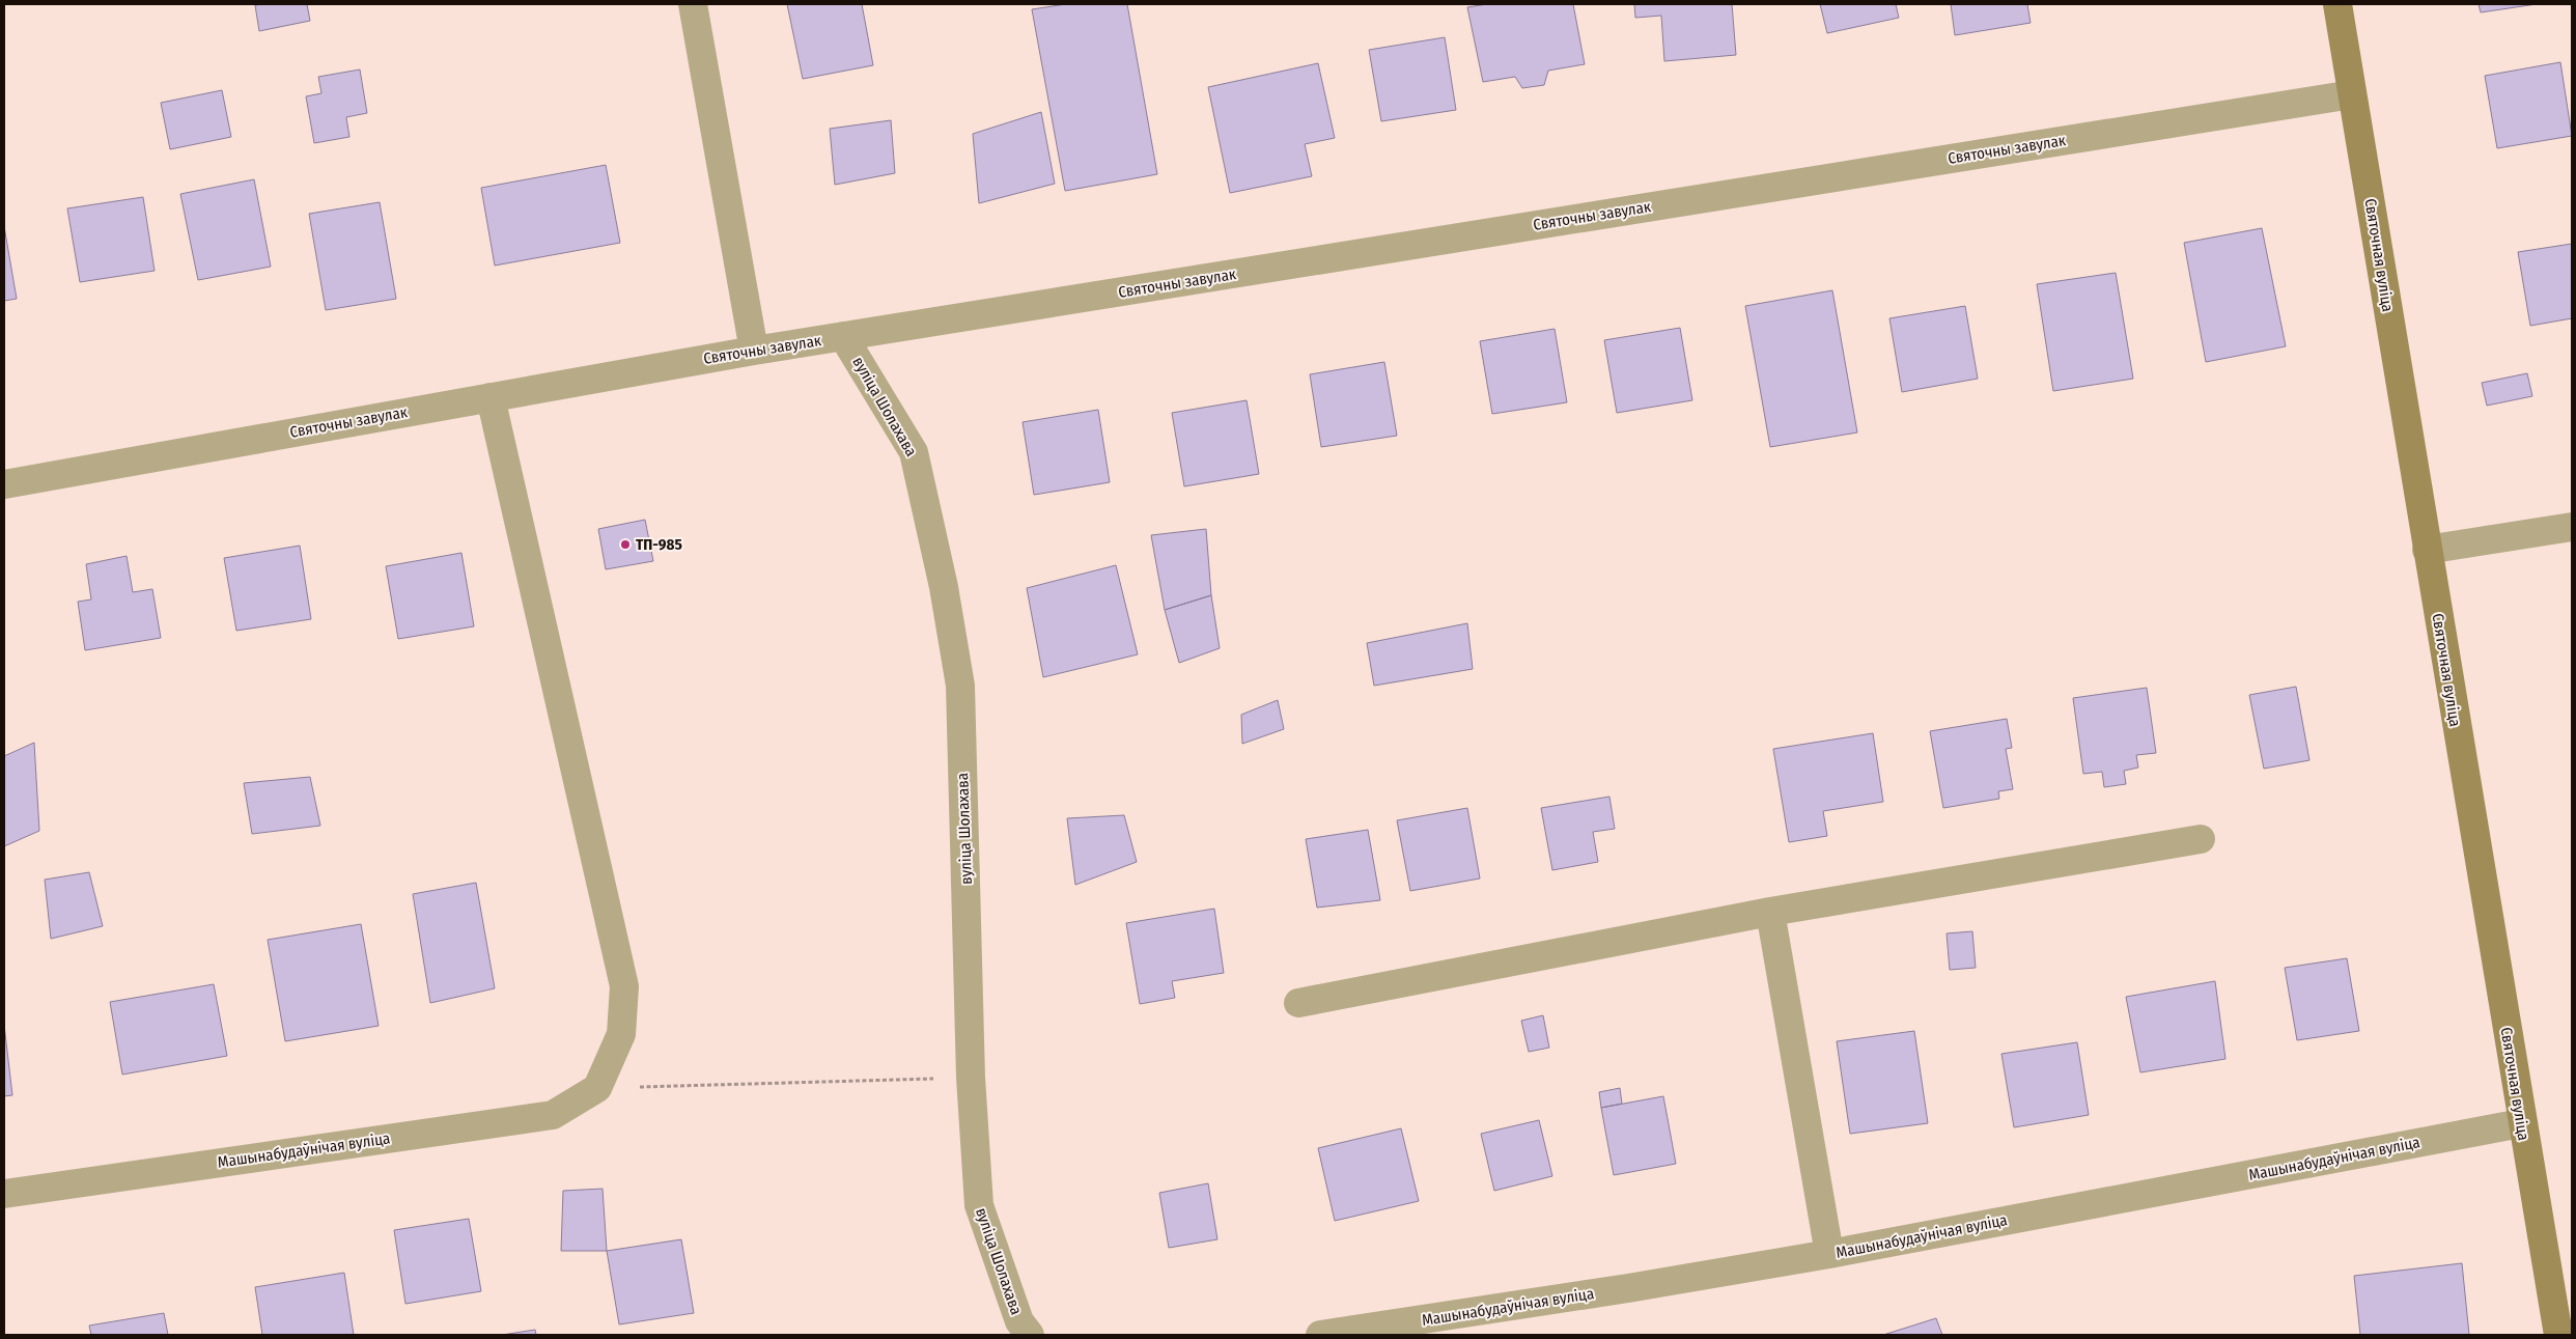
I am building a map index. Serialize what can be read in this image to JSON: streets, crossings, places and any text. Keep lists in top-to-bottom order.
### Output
{
  "streets": {
    "street": [
      "Святочны завулак",
      "Святочная вуліца",
      "вуліца Шолахава",
      "Машынабудаўнічая вуліца"
    ]
  },
  "crossings": [
    ["Святочны завулак", "Святочная вуліца"],
    ["Святочны завулак", "вуліца Шолахава"],
    ["Святочная вуліца", "Машынабудаўнічая вуліца"]
  ],
  "places": ["ТП-985"]
}
